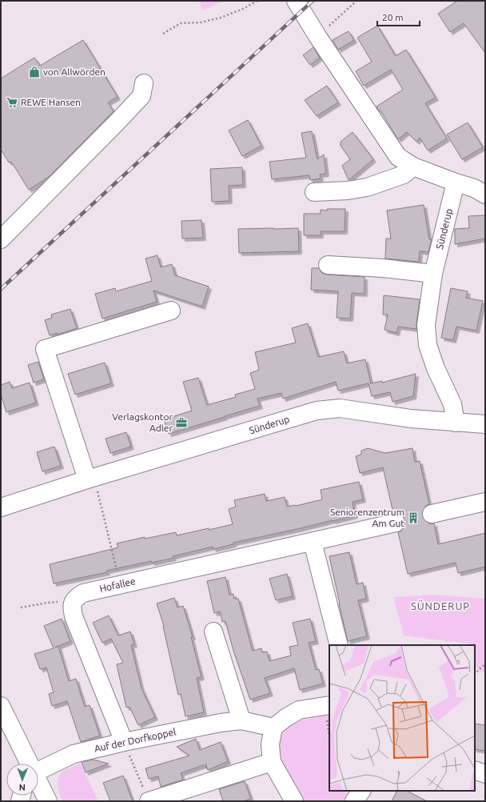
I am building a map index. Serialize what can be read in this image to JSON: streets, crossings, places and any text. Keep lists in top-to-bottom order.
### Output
{
  "streets": {
    "street": ["Sünderup", "Hofallee", "Auf der Dorfkoppel"]
  },
  "districts": ["SÜNDERUP"],
  "places": {
    "shop": ["von Allwörden"],
    "supermarket": ["REWE Hansen"],
    "office": ["Verlagskontor Adler"],
    "building": ["Seniorenzentrum Am Gut"]
  },
  "scale_bar": "20 m",
  "north": "bottom"
}
